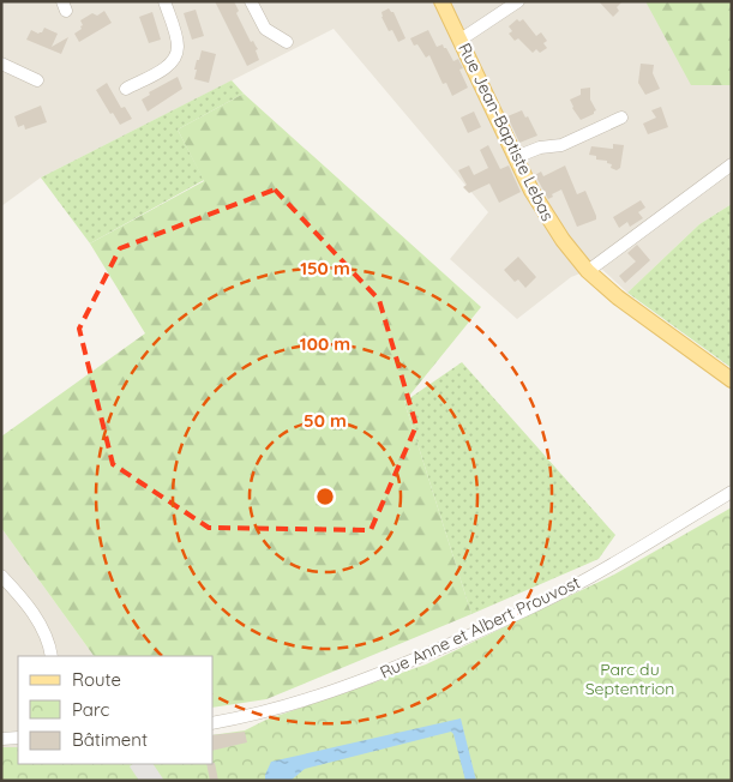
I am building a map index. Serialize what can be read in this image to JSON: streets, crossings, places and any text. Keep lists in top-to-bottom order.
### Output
{
  "streets": {
    "main road": ["Rue Jean-Baptiste Lebas"],
    "street": ["Rue Anne et Albert Prouvost"]
  },
  "parks": ["Parc du Septentrion"],
  "legend": ["Route", "Parc", "Bâtiment"],
  "rings": ["150 m", "100 m", "50 m"]
}
